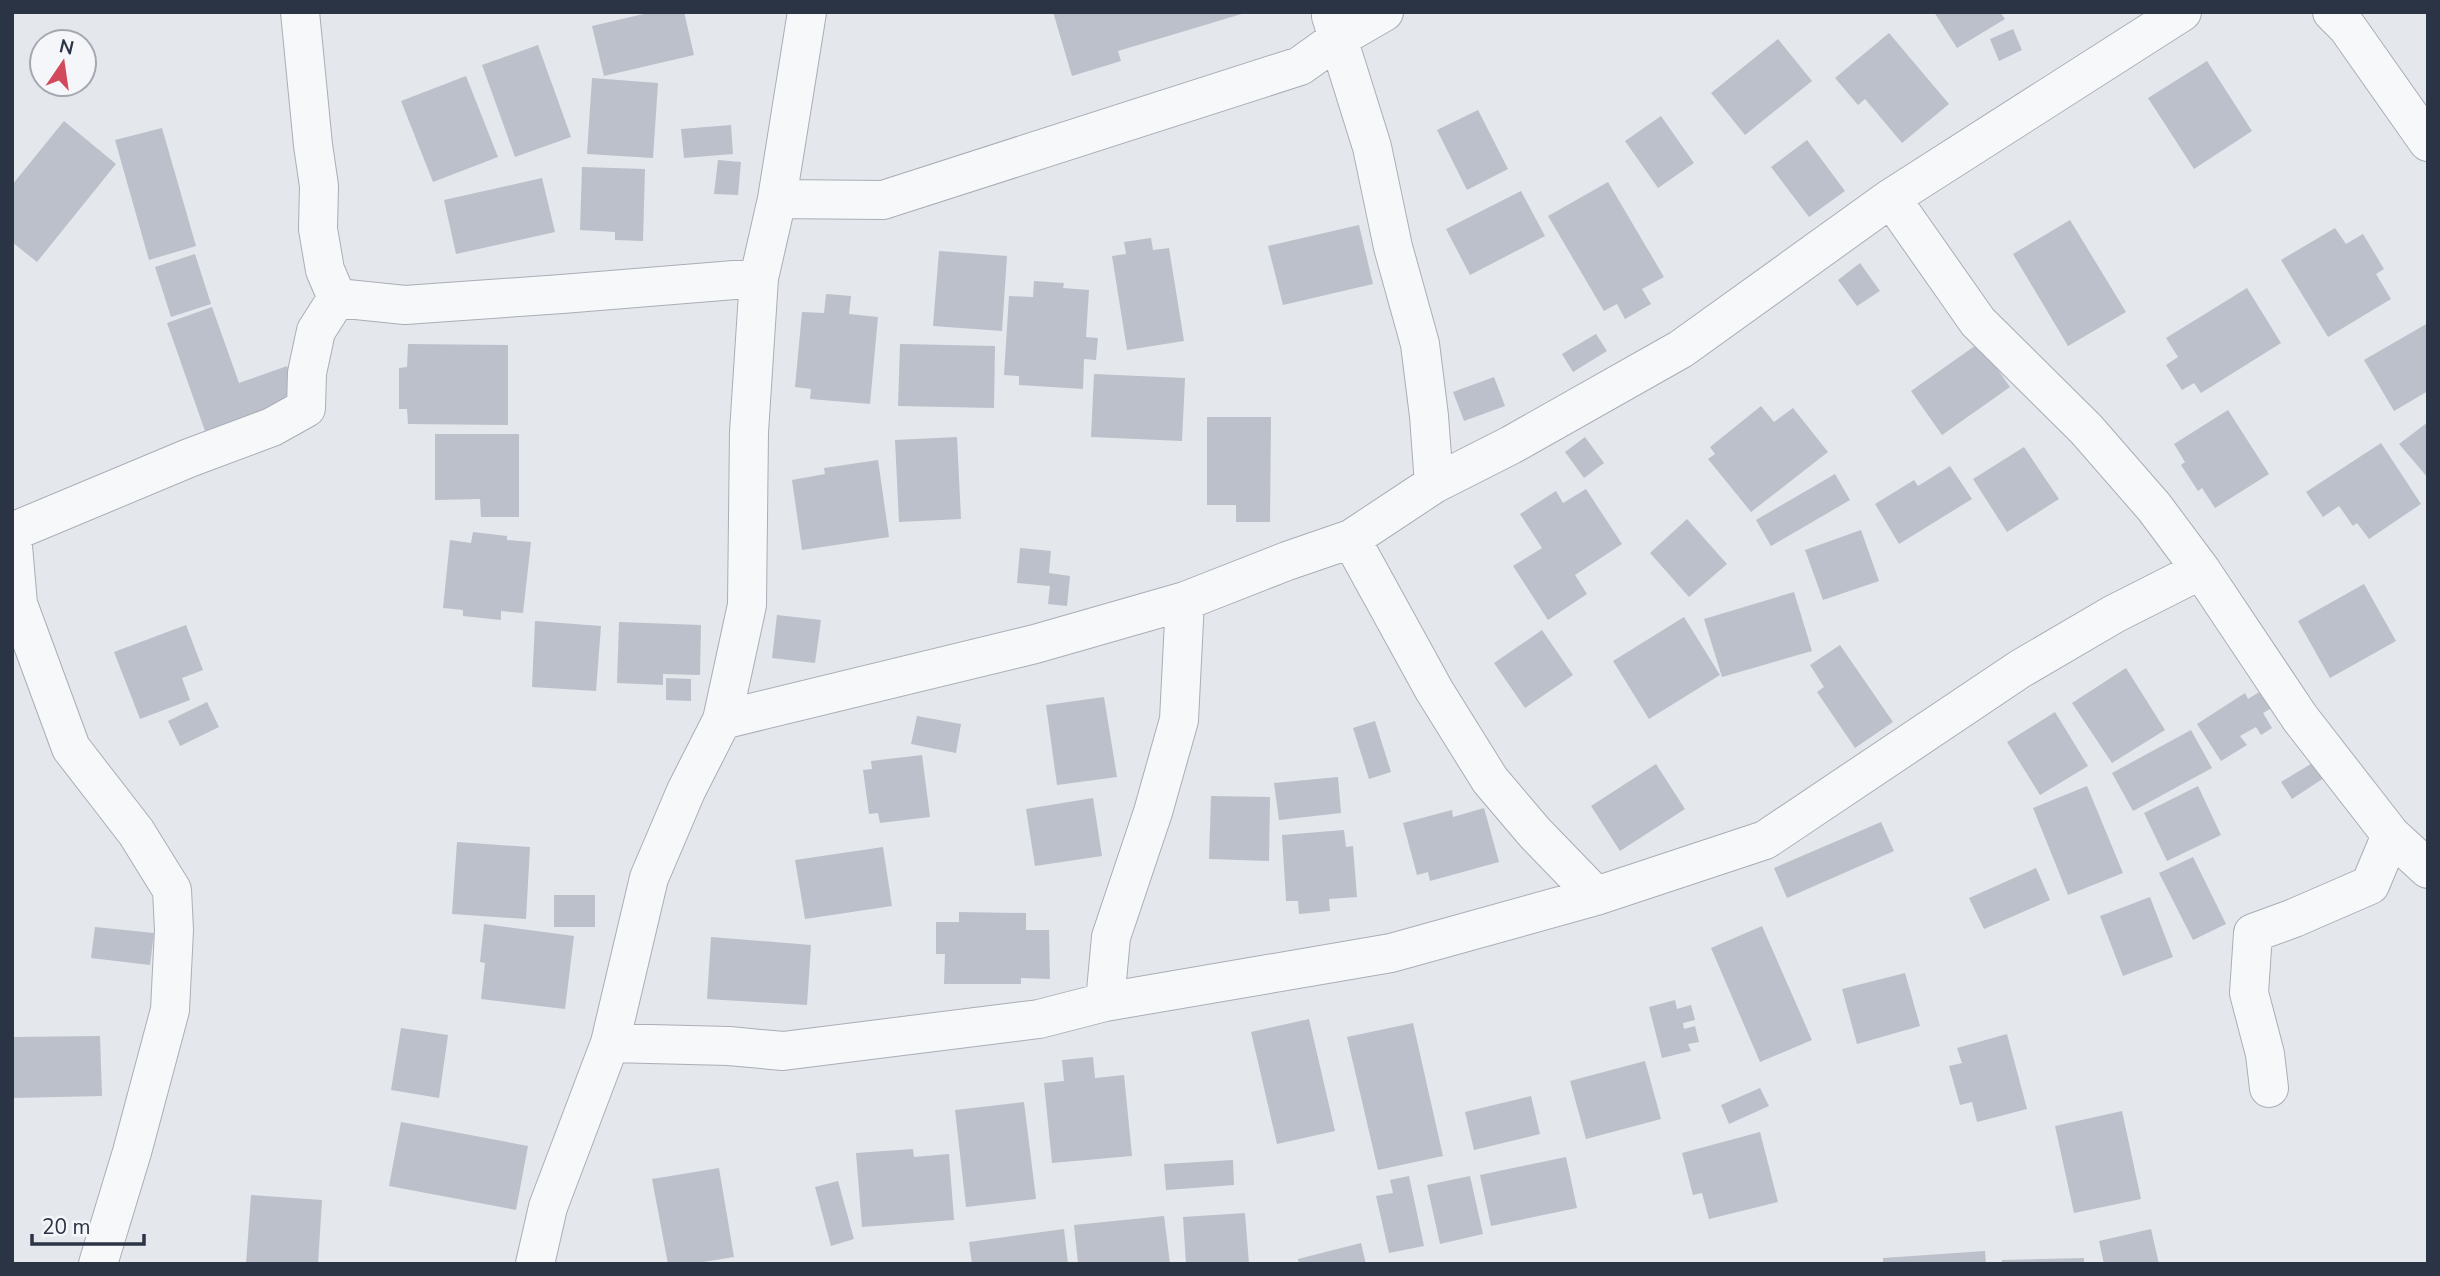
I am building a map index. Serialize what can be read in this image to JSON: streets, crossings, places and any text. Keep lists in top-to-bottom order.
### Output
{
  "scale_bar": "20 m",
  "north": "top"
}
